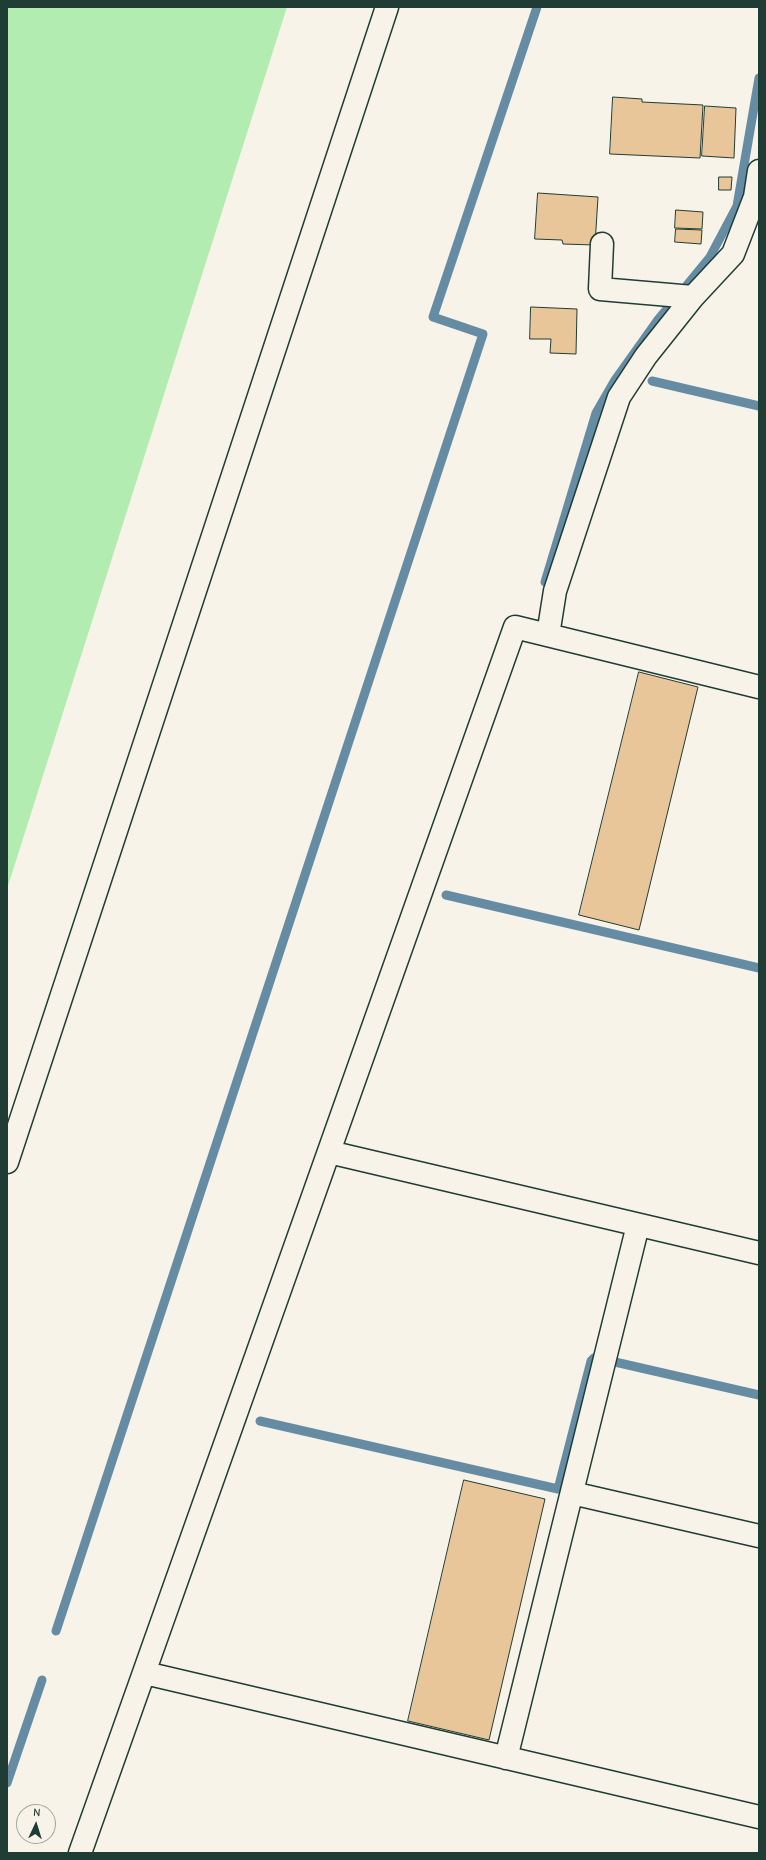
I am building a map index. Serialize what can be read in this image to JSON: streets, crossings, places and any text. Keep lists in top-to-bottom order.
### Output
{
  "north": "top"
}
